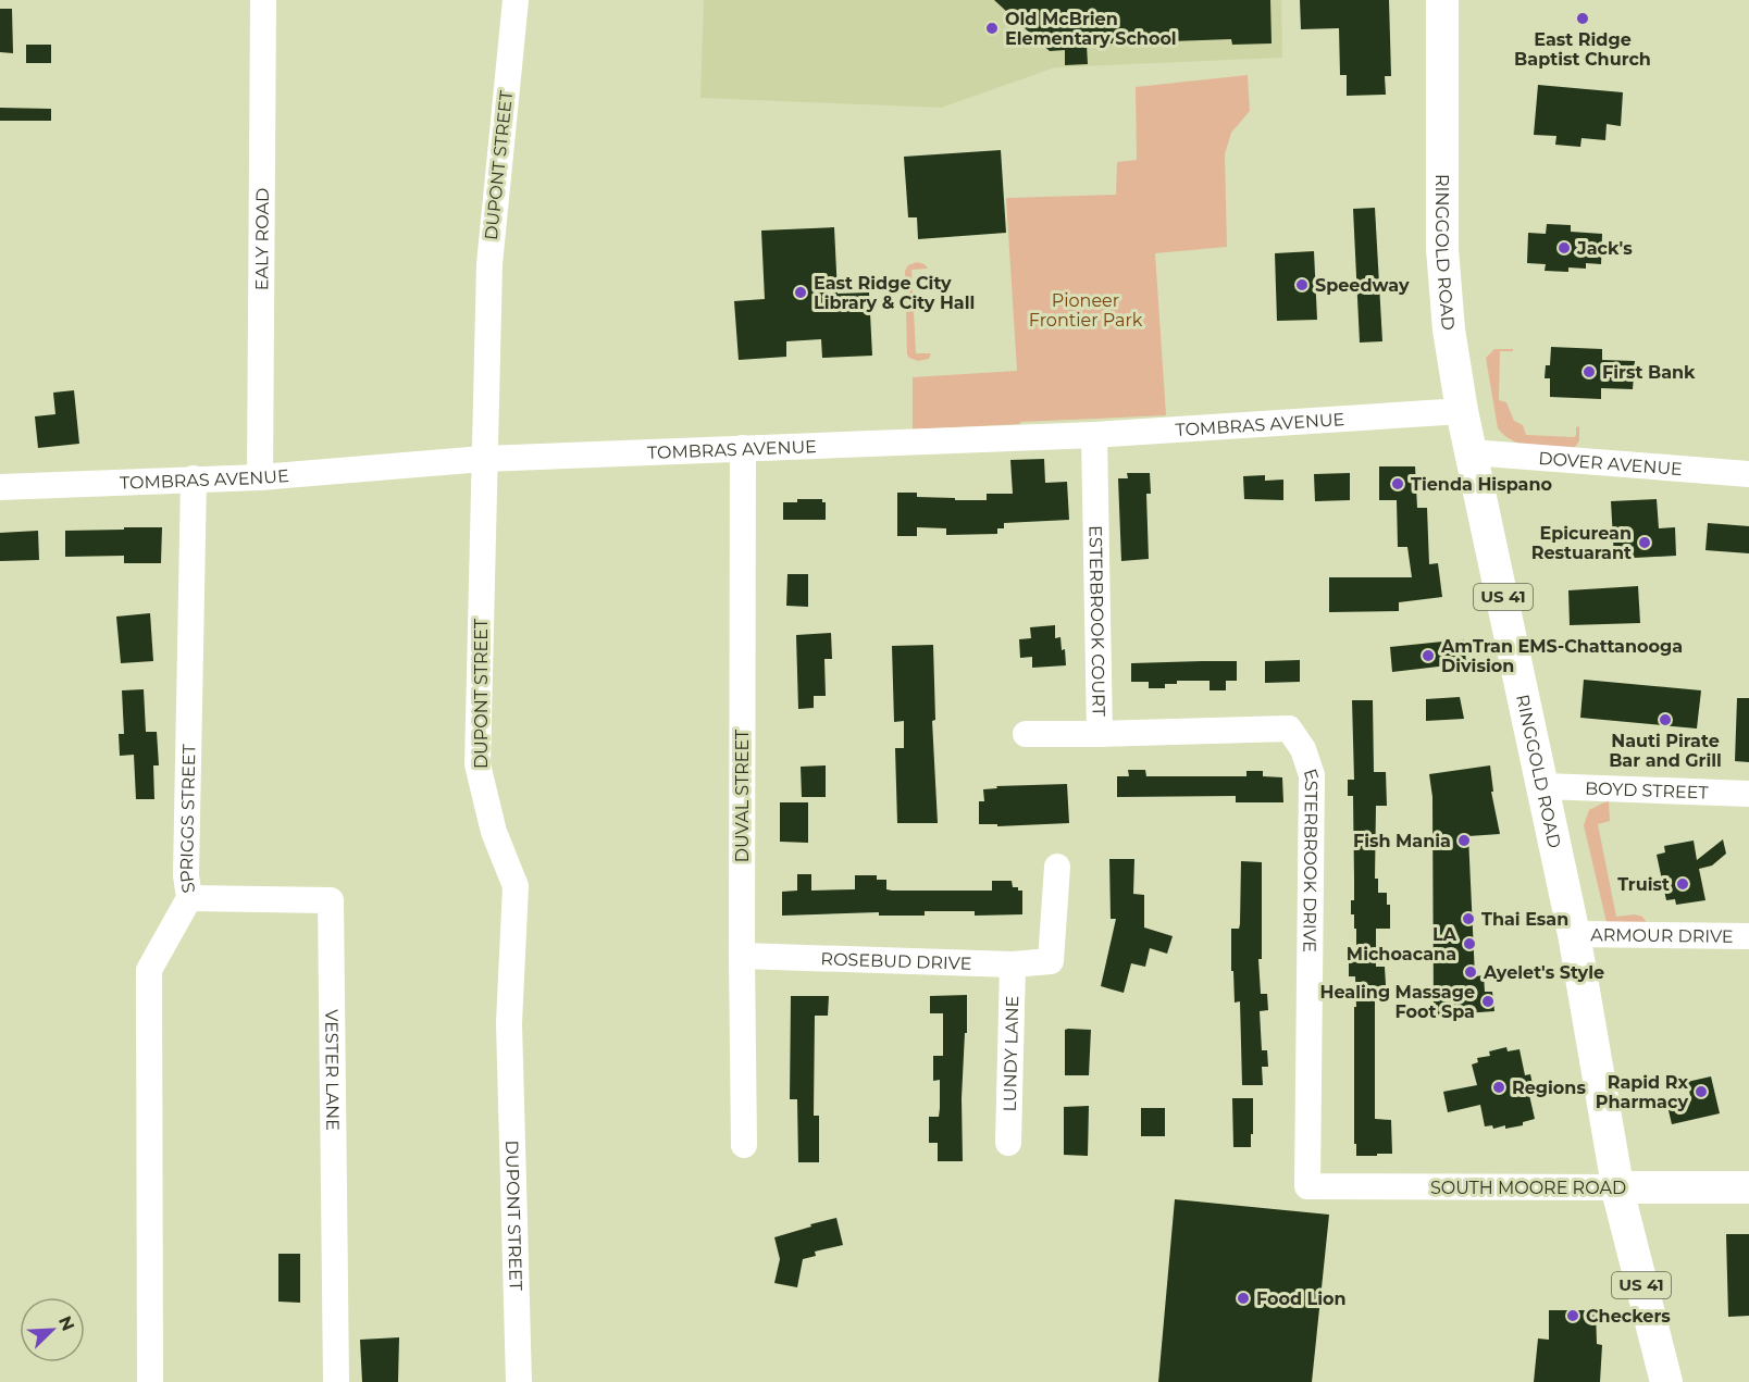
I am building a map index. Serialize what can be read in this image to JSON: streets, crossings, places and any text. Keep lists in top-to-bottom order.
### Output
{
  "streets": {
    "main road": ["RINGGOLD ROAD", "US 41", "SOUTH MOORE ROAD"],
    "street": [
      "DUPONT STREET",
      "EALY ROAD",
      "TOMBRAS AVENUE",
      "DOVER AVENUE",
      "ESTERBROOK COURT",
      "BOYD STREET",
      "DUVAL STREET",
      "SPRIGGS STREET",
      "ESTERBROOK DRIVE",
      "ARMOUR DRIVE",
      "ROSEBUD DRIVE",
      "LUNDY LANE",
      "VESTER LANE"
    ]
  },
  "crossings": [
    ["DUPONT STREET", "TOMBRAS AVENUE"],
    ["EALY ROAD", "TOMBRAS AVENUE"],
    ["RINGGOLD ROAD", "TOMBRAS AVENUE"],
    ["RINGGOLD ROAD", "DOVER AVENUE"],
    ["RINGGOLD ROAD", "BOYD STREET"],
    ["RINGGOLD ROAD", "ARMOUR DRIVE"],
    ["RINGGOLD ROAD", "SOUTH MOORE ROAD"],
    ["TOMBRAS AVENUE", "ESTERBROOK COURT"],
    ["TOMBRAS AVENUE", "DUVAL STREET"],
    ["TOMBRAS AVENUE", "SPRIGGS STREET"],
    ["ESTERBROOK COURT", "ESTERBROOK DRIVE"],
    ["DUVAL STREET", "ROSEBUD DRIVE"],
    ["SPRIGGS STREET", "VESTER LANE"],
    ["ESTERBROOK DRIVE", "SOUTH MOORE ROAD"],
    ["ROSEBUD DRIVE", "LUNDY LANE"]
  ],
  "parks": ["Pioneer Frontier Park"],
  "places": [
    "East Ridge Baptist Church",
    "Old McBrien Elementary School",
    "Jack's",
    "Speedway",
    "East Ridge City Library & City Hall",
    "First Bank",
    "Tienda Hispano",
    "Epicurean Restuarant",
    "AmTran EMS-Chattanooga Division",
    "Nauti Pirate Bar and Grill",
    "Fish Mania",
    "Truist",
    "Thai Esan",
    "LA Michoacana",
    "Ayelet's Style",
    "Healing Massage Foot Spa",
    "Regions",
    "Rapid Rx Pharmacy",
    "Food Lion",
    "Checkers"
  ],
  "north": "top right"
}
